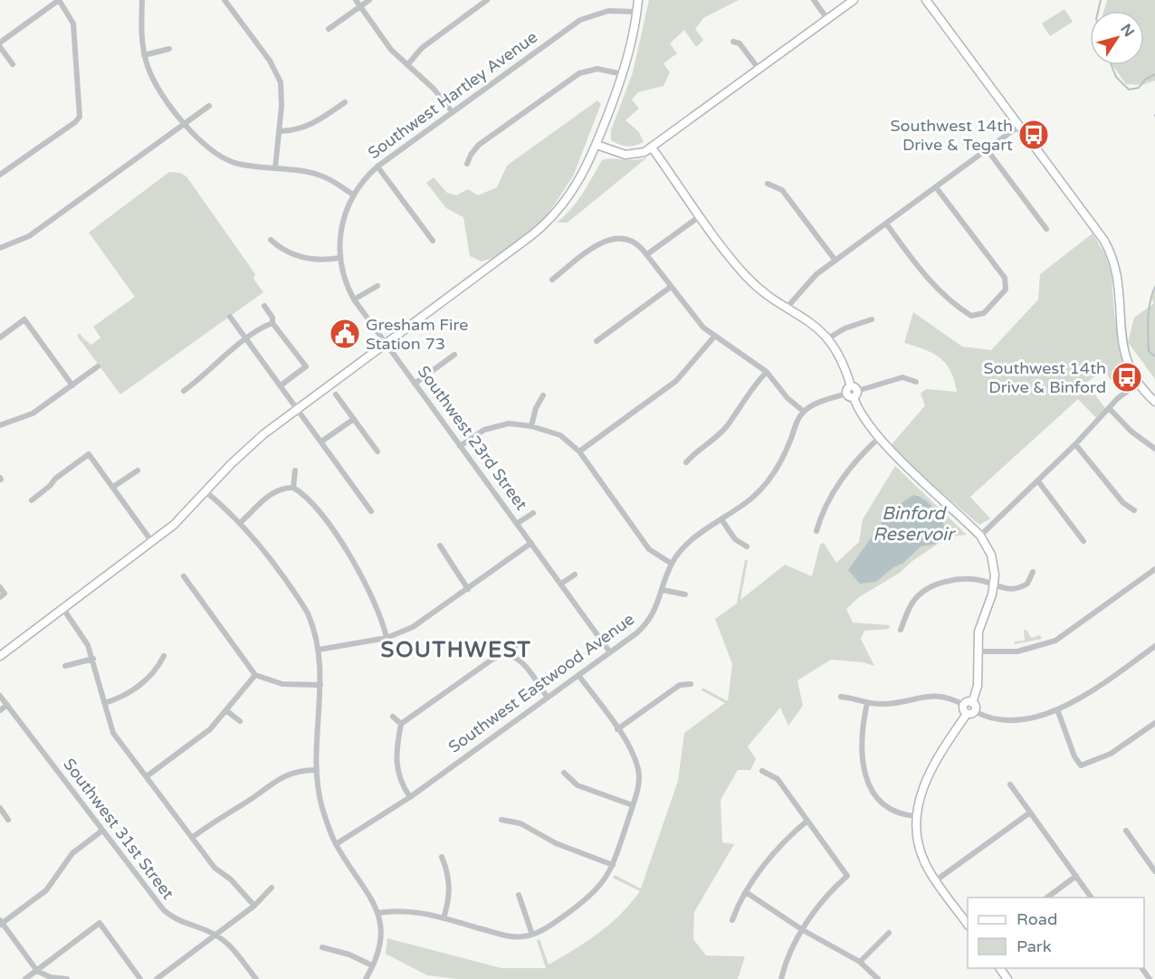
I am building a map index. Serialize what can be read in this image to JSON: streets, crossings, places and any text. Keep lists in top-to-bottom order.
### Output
{
  "streets": {
    "street": [
      "Southwest Hartley Avenue",
      "Southwest 23rd Street",
      "Southwest Eastwood Avenue",
      "Southwest 31st Street"
    ]
  },
  "crossings": [
    ["Southwest Hartley Avenue", "Southwest 23rd Street"],
    ["Southwest 23rd Street", "Southwest Eastwood Avenue"]
  ],
  "districts": ["SOUTHWEST"],
  "water": ["Binford Reservoir"],
  "places": {
    "bus stop": ["Southwest 14th Drive & Tegart", "Southwest 14th Drive & Binford"],
    "public building": ["Gresham Fire Station 73"]
  },
  "legend": ["Road", "Park"],
  "north": "top right"
}
